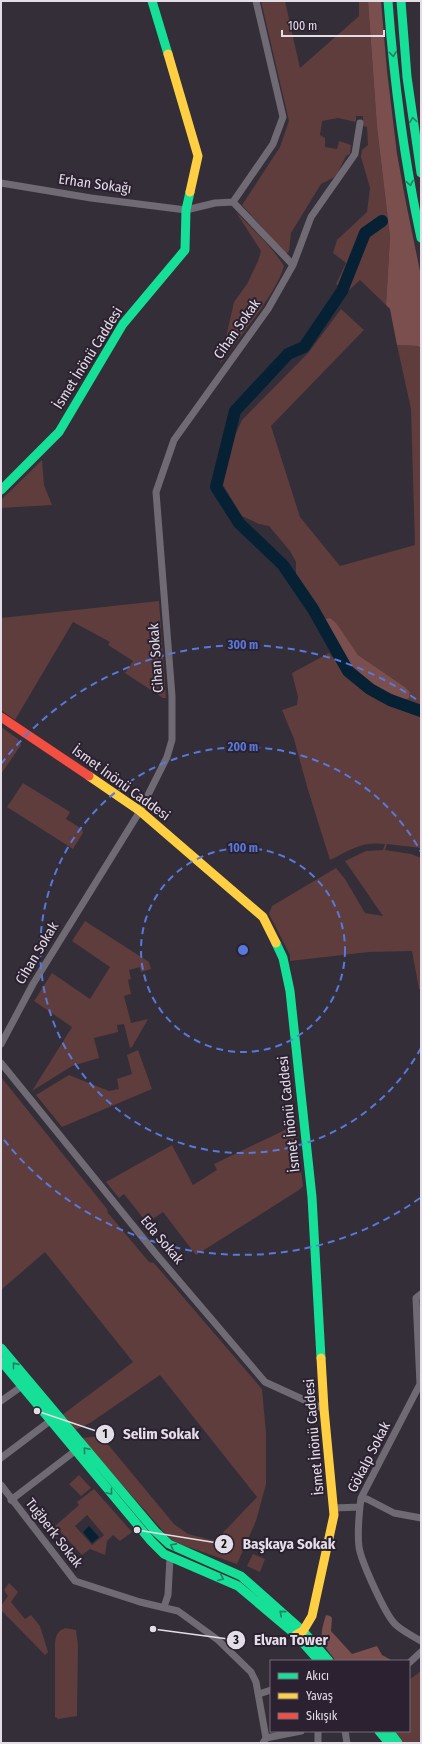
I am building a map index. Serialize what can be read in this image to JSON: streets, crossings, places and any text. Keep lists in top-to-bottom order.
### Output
{
  "streets": {
    "main road": ["İsmet İnönü Caddesi"],
    "street": [
      "Erhan Sokağı",
      "Cihan Sokak",
      "Eda Sokak",
      "Gökalp Sokak",
      "Tuğberk Sokak"
    ]
  },
  "crossings": [
    ["Erhan Sokağı", "İsmet İnönü Caddesi"],
    ["Cihan Sokak", "İsmet İnönü Caddesi"],
    ["İsmet İnönü Caddesi", "Eda Sokak"]
  ],
  "places": ["Selim Sokak", "Başkaya Sokak", "Elvan Tower"],
  "legend": ["Akıcı", "Yavaş", "Sıkışık"],
  "scale_bar": "100 m",
  "rings": ["300 m", "200 m", "100 m"]
}
